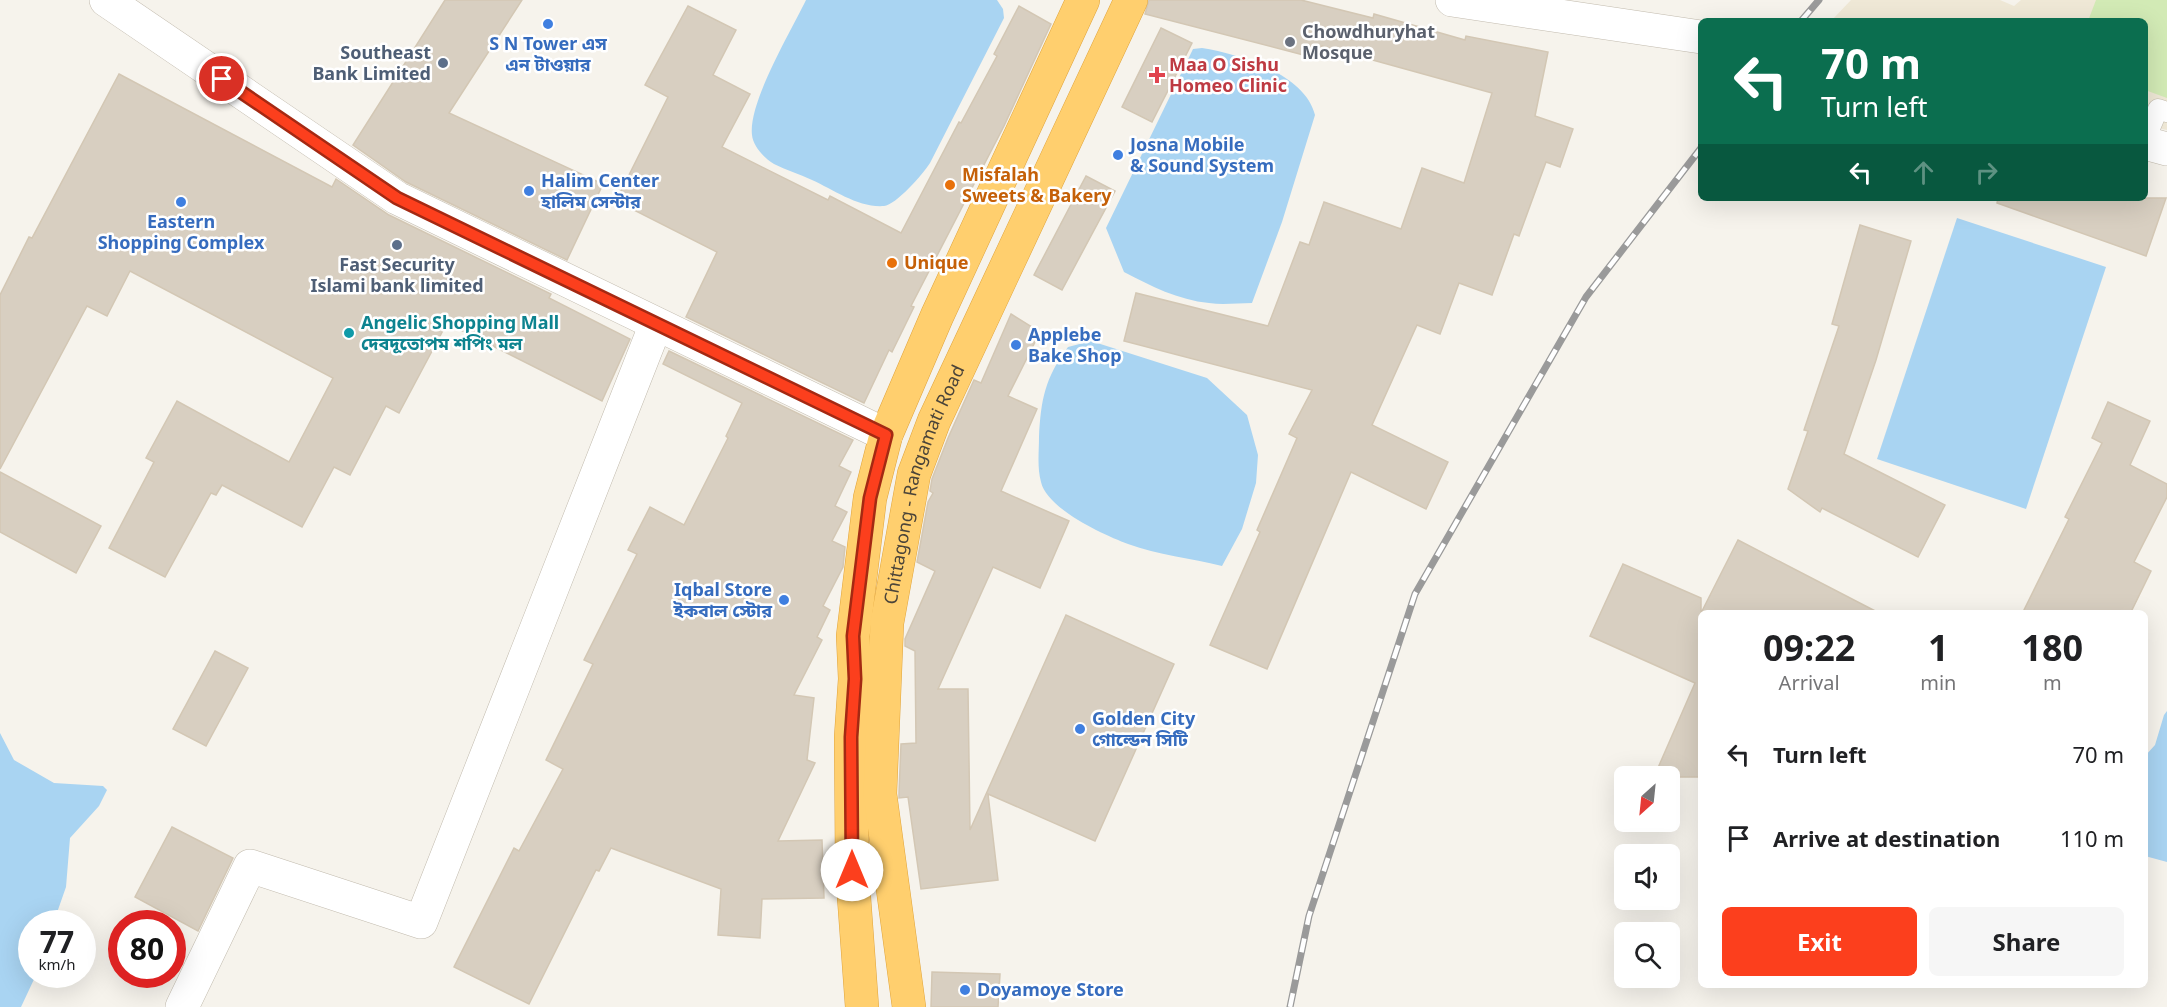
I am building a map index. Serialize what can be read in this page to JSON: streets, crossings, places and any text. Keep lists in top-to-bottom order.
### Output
{
  "streets": {
    "highway": ["Chittagong - Rangamati Road"]
  },
  "places": {
    "other": [
      "S N Tower এস এন টাওয়ার",
      "Chowdhuryhat Mosque",
      "Southeast Bank Limited",
      "Josna Mobile & Sound System",
      "Misfalah Sweets & Bakery",
      "Halim Center হালিম সেন্টার",
      "Eastern Shopping Complex",
      "Fast Security Islami bank limited",
      "Unique",
      "Angelic Shopping Mall দেবদূতোপম শপিং মল",
      "Applebe Bake Shop",
      "Iqbal Store ইকবাল স্টোর",
      "Golden City গোল্ডেন সিটি",
      "Doyamoye Store"
    ],
    "health": ["Maa O Sishu Homeo Clinic"]
  },
  "north": "bottom left",
  "page": {
    "turn": ["70 m", "Turn left"],
    "eta": [
      "09:22",
      "Arrival",
      "1",
      "min",
      "180",
      "m"
    ],
    "list": [
      {
        "name": "Turn left",
        "value": "70 m"
      },
      {
        "name": "Arrive at destination",
        "value": "110 m"
      }
    ],
    "buttons": ["Exit", "Share"],
    "speed": "77 km/h",
    "limit": "80"
  }
}
